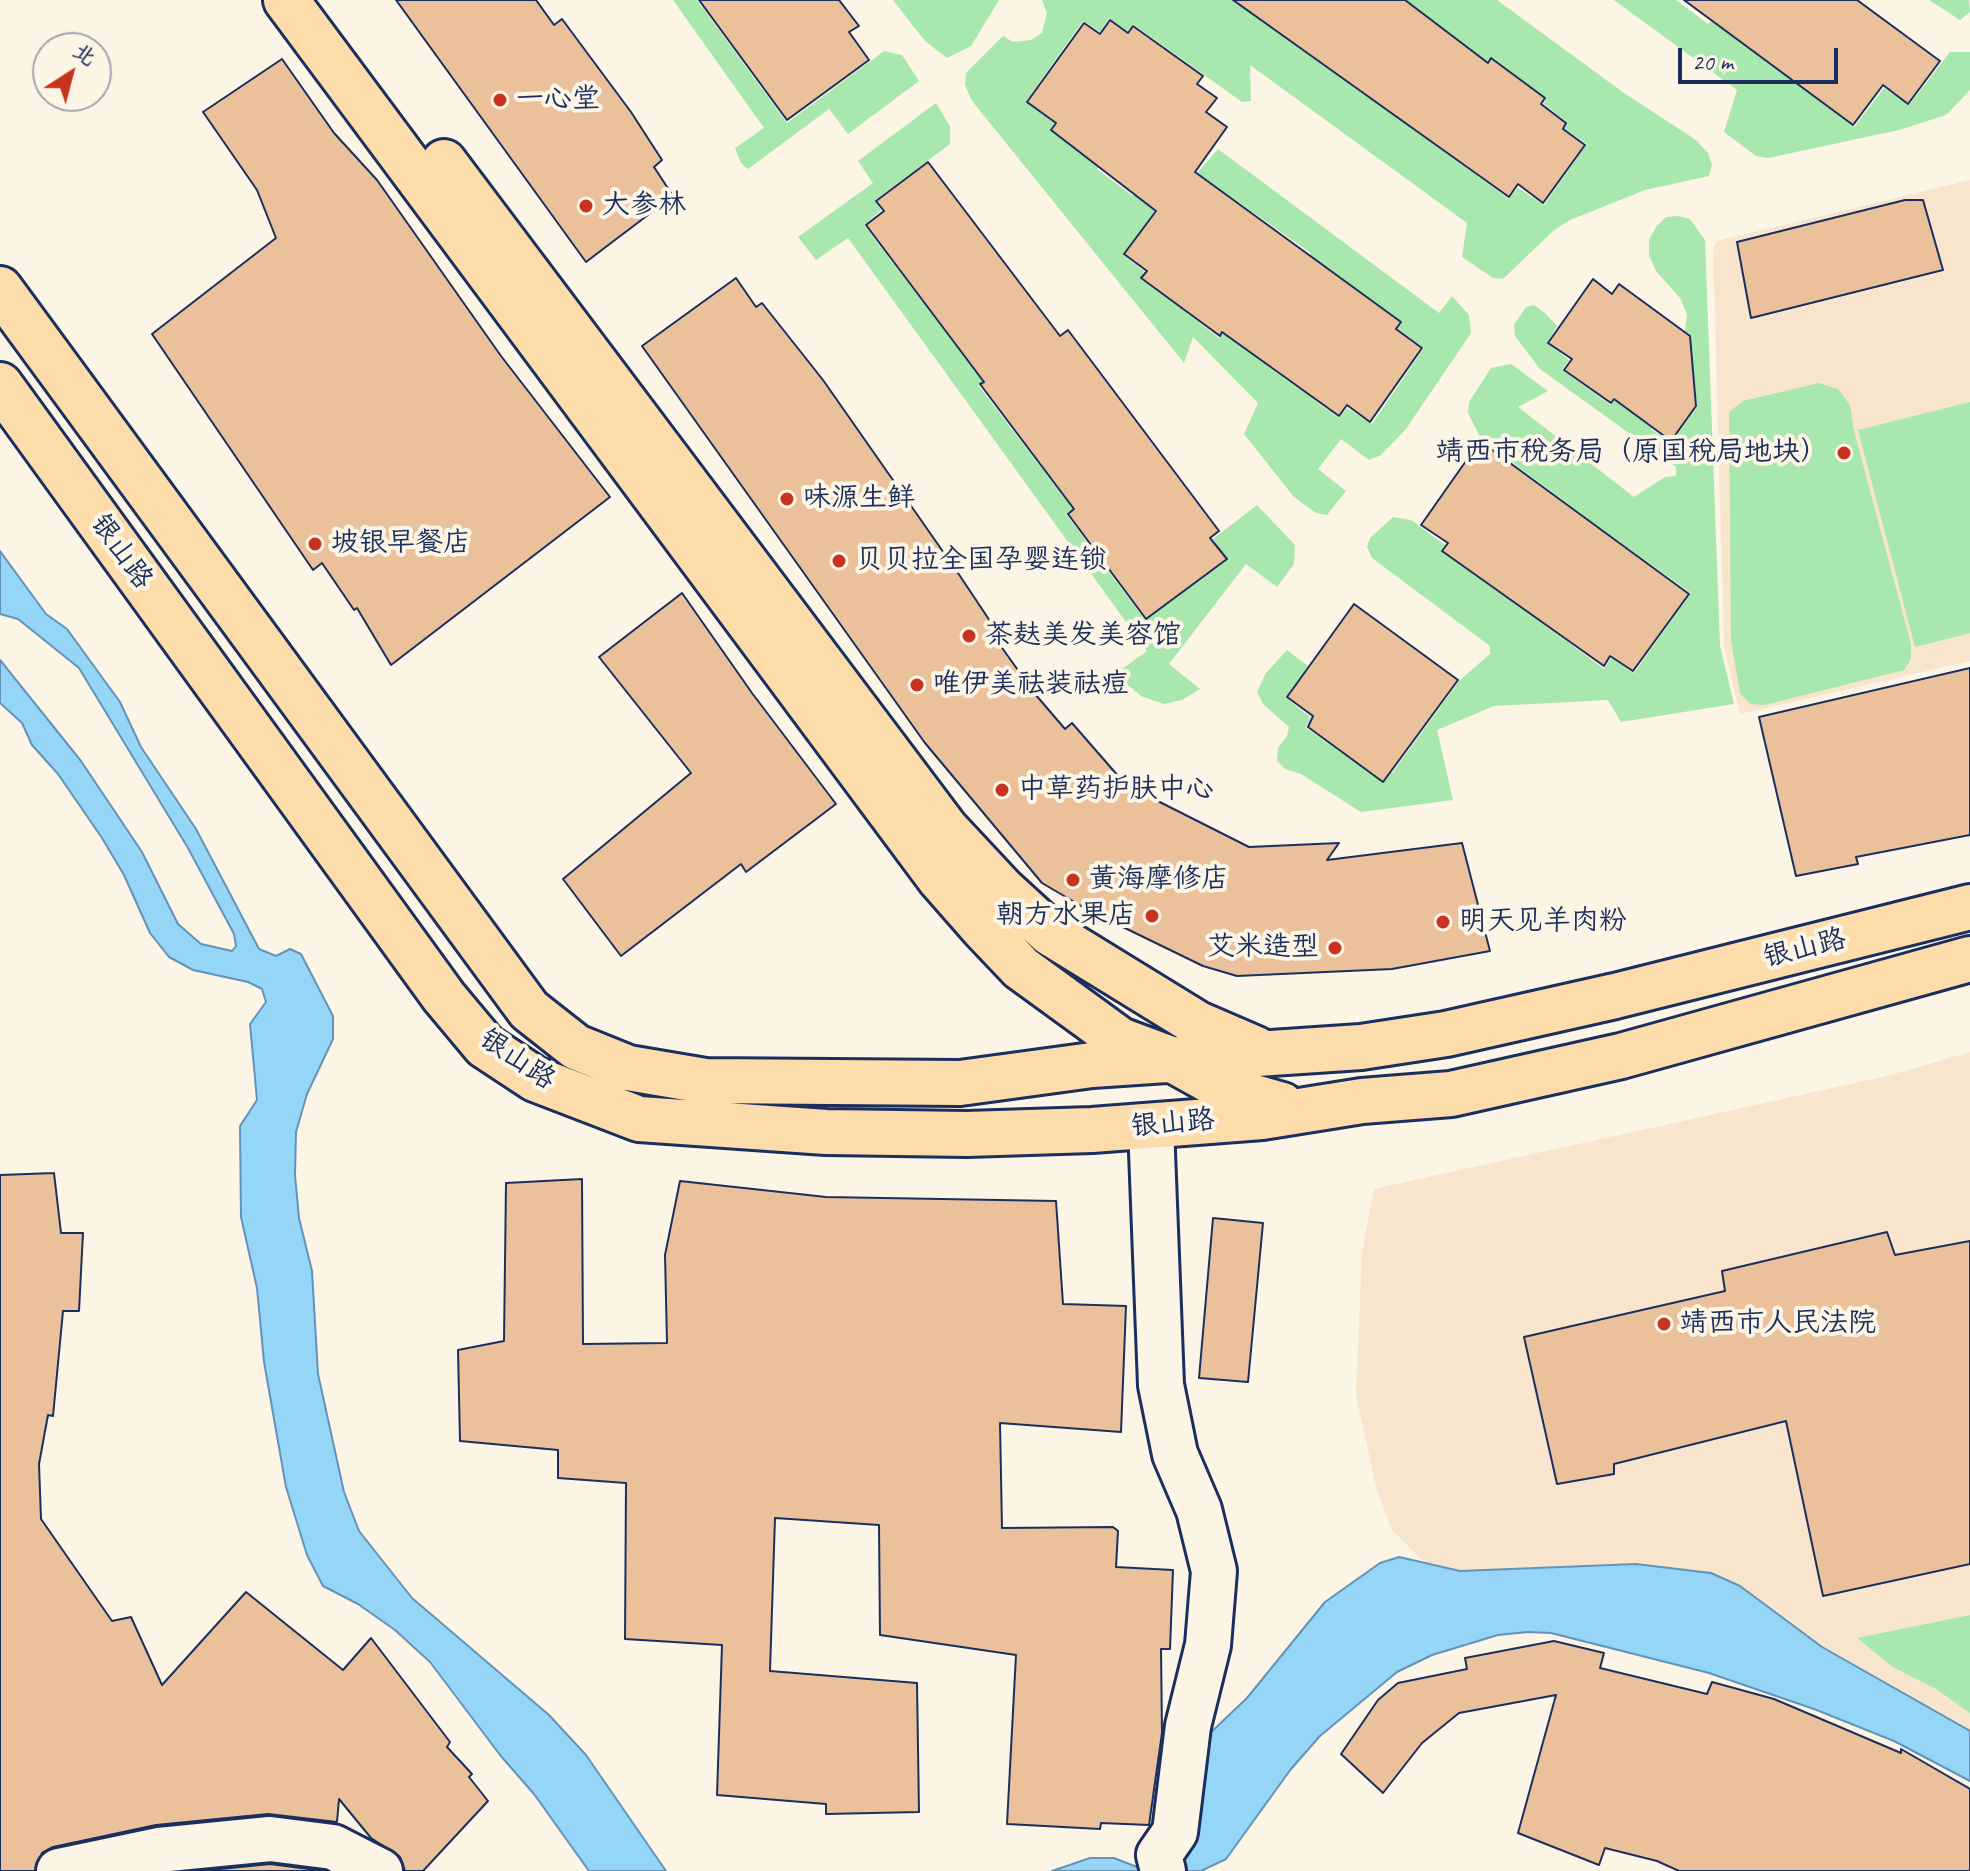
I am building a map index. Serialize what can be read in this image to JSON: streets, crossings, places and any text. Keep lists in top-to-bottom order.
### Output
{
  "streets": {
    "main road": ["银山路"]
  },
  "places": [
    "一心堂",
    "大参林",
    "靖西市税务局（原国税局地块）",
    "味源生鲜",
    "坡银早餐店",
    "贝贝拉全国孕婴连锁",
    "茶麸美发美容馆",
    "唯伊美祛装祛痘",
    "中草药护肤中心",
    "黄海摩修店",
    "朝方水果店",
    "明天见羊肉粉",
    "艾米造型",
    "靖西市人民法院"
  ],
  "scale_bar": "20 m",
  "north": "top right"
}
